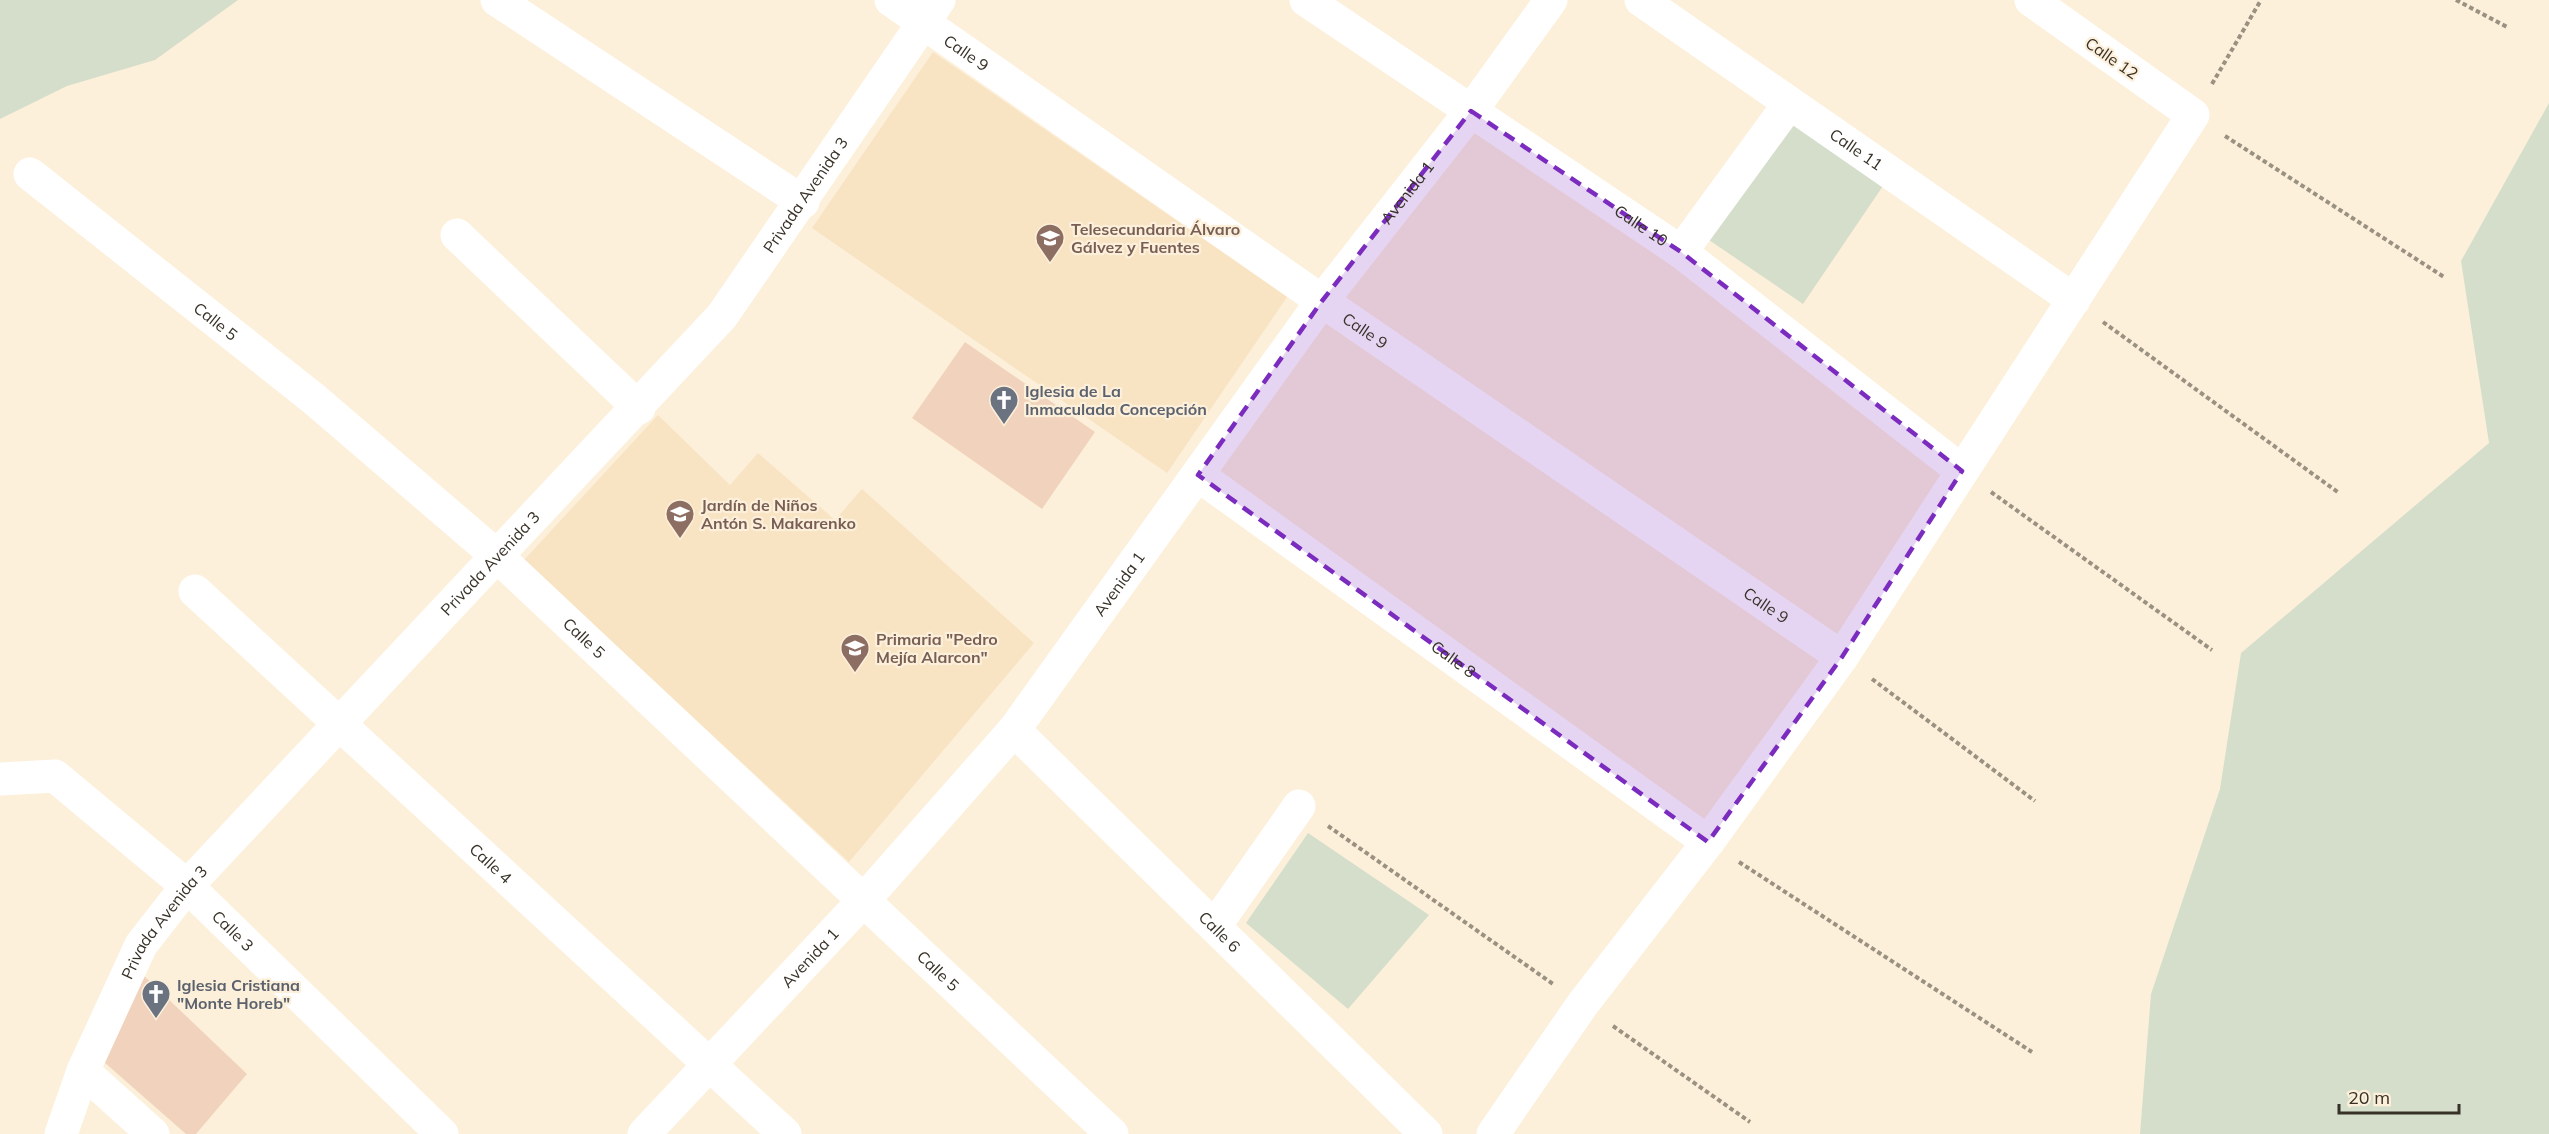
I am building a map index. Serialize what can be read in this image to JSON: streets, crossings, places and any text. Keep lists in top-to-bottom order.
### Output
{
  "streets": {
    "street": [
      "Calle 9",
      "Calle 12",
      "Calle 11",
      "Avenida 1",
      "Privada Avenida 3",
      "Calle 10",
      "Calle 5",
      "Calle 8",
      "Calle 4",
      "Calle 3",
      "Calle 6"
    ]
  },
  "crossings": [
    ["Calle 9", "Avenida 1"],
    ["Calle 9", "Privada Avenida 3"],
    ["Avenida 1", "Calle 10"],
    ["Avenida 1", "Calle 5"],
    ["Avenida 1", "Calle 8"],
    ["Avenida 1", "Calle 4"],
    ["Avenida 1", "Calle 6"],
    ["Privada Avenida 3", "Calle 5"],
    ["Privada Avenida 3", "Calle 4"],
    ["Privada Avenida 3", "Calle 3"]
  ],
  "places": {
    "school or university": ["Telesecundaria Álvaro Gálvez y Fuentes", "Jardín de Niños Antón S. Makarenko", "Primaria \"Pedro Mejía Alarcon\""],
    "church": ["Iglesia de La Inmaculada Concepción", "Iglesia Cristiana \"Monte Horeb\""]
  },
  "scale_bar": "20 m"
}
